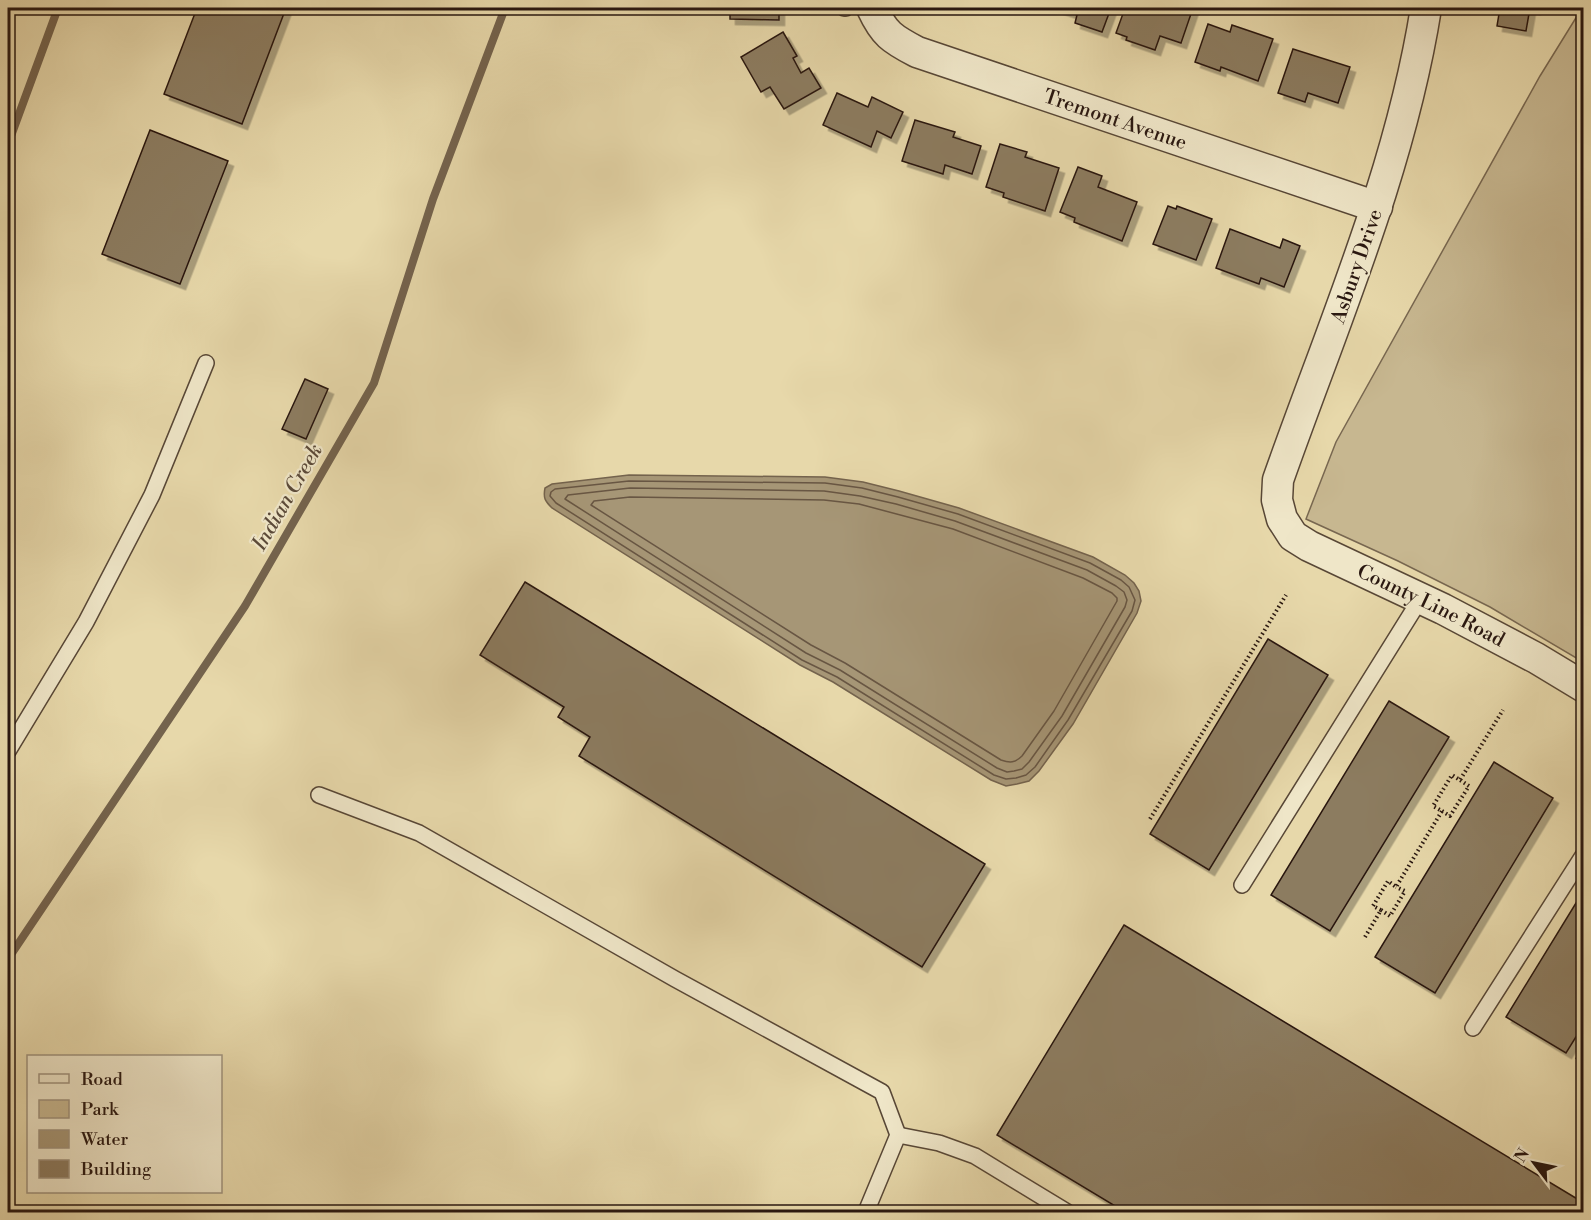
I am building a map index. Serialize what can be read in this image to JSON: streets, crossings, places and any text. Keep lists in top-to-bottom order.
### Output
{
  "streets": {
    "street": ["Tremont Avenue", "Asbury Drive", "County Line Road"]
  },
  "crossings": [
    ["Tremont Avenue", "Asbury Drive"],
    ["Asbury Drive", "County Line Road"]
  ],
  "water": ["Indian Creek"],
  "legend": [
    "Road",
    "Park",
    "Water",
    "Building"
  ],
  "north": "top left"
}
